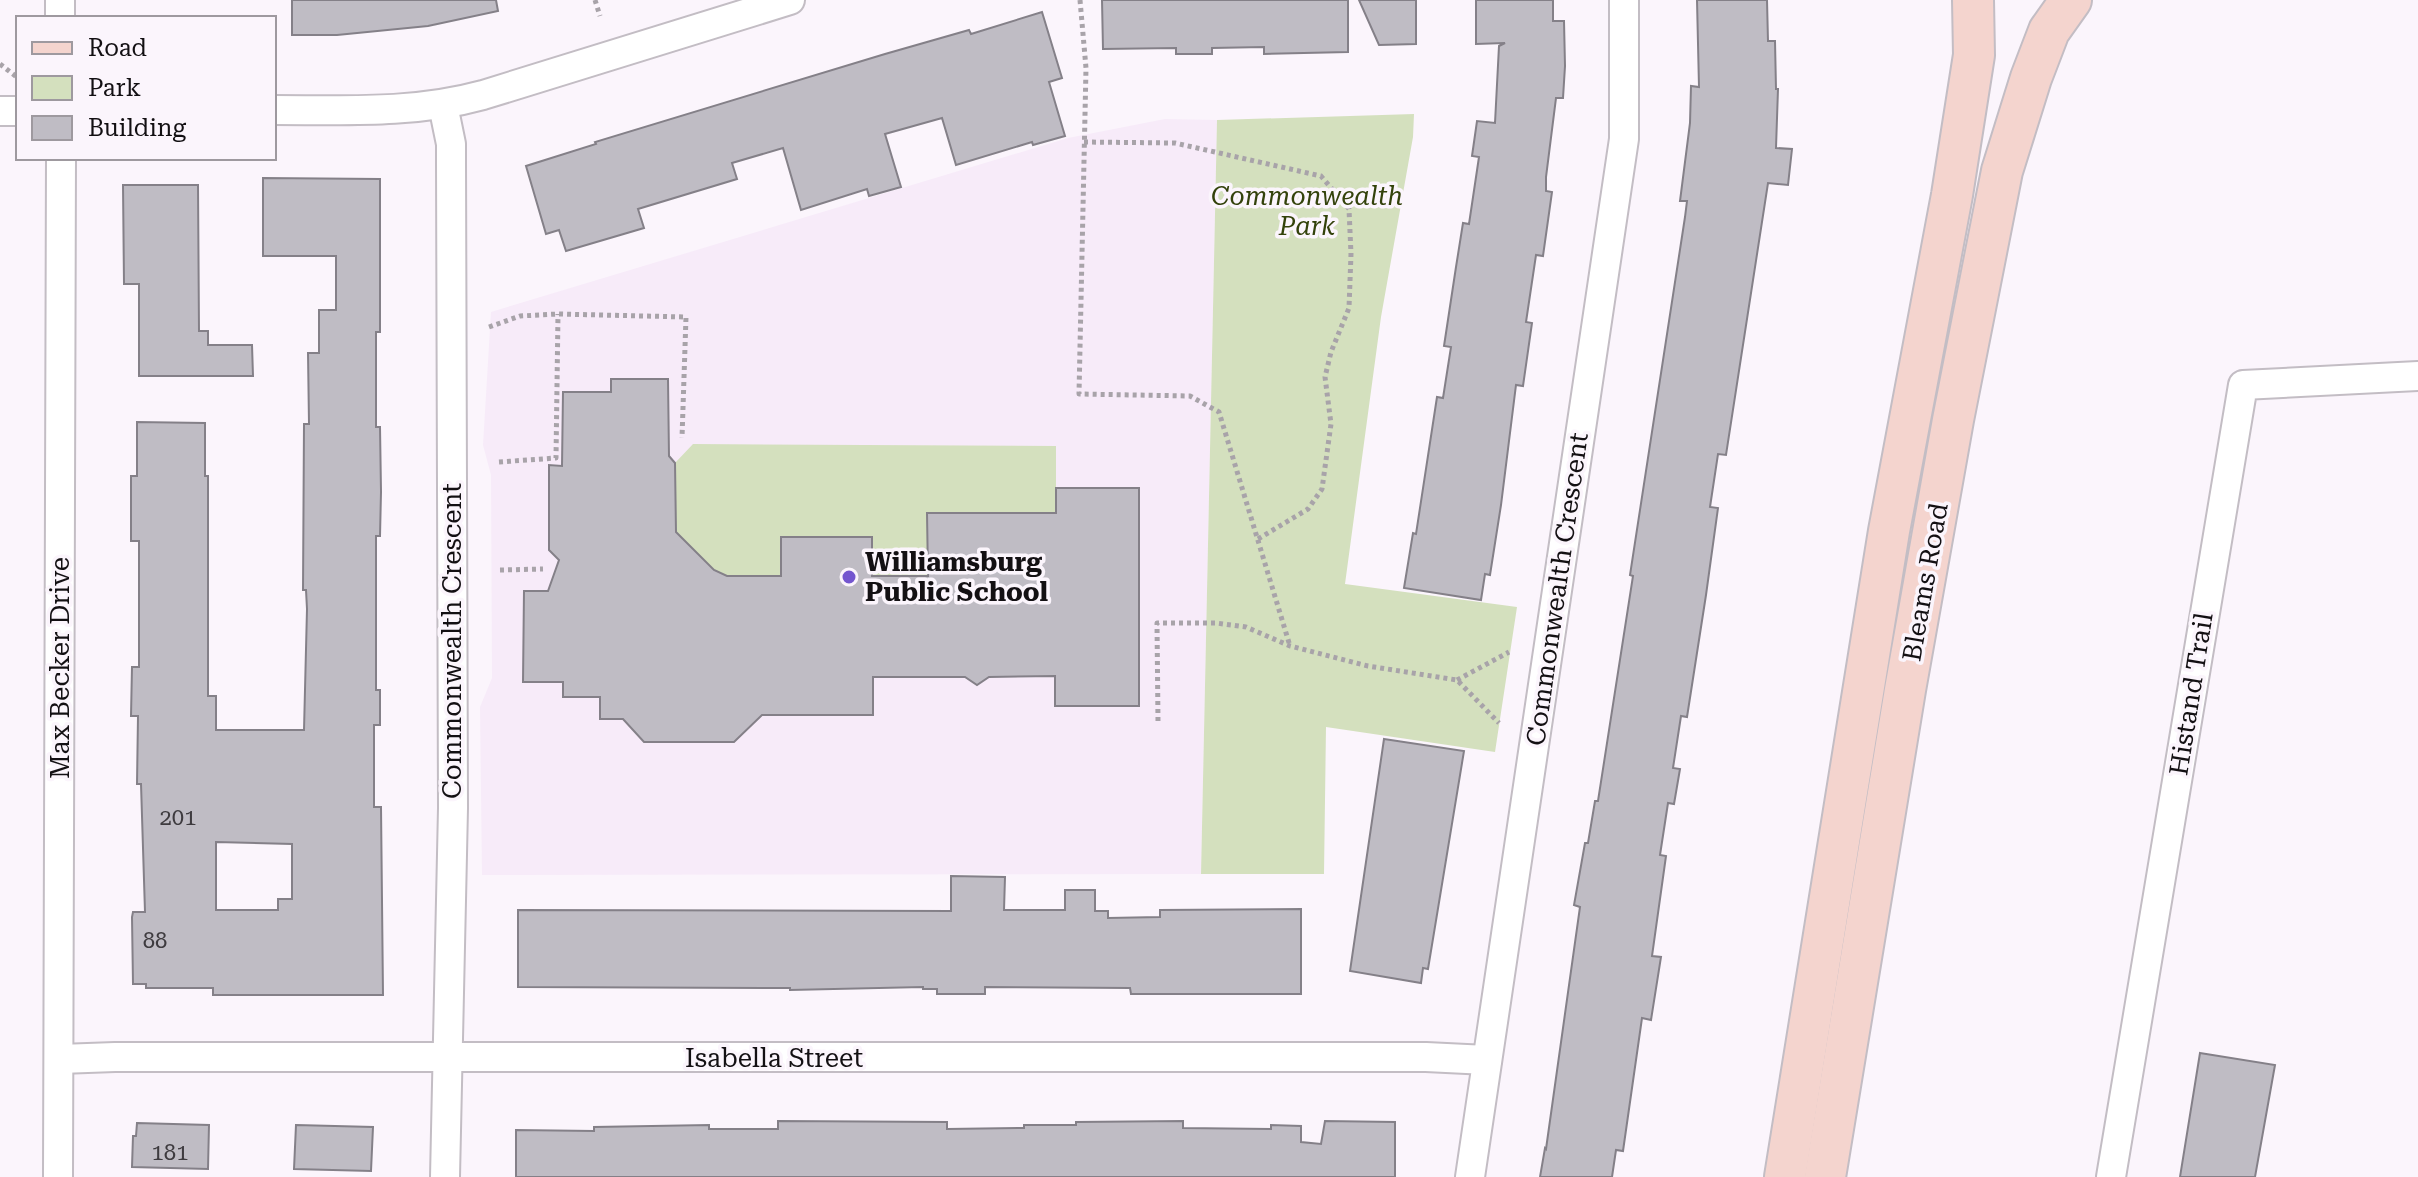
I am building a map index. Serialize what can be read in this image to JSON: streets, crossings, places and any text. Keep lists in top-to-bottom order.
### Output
{
  "streets": {
    "main road": ["Bleams Road"],
    "street": [
      "Commonwealth Crescent",
      "Max Becker Drive",
      "Histand Trail",
      "Isabella Street"
    ]
  },
  "crossings": [
    ["Commonwealth Crescent", "Isabella Street"],
    ["Max Becker Drive", "Isabella Street"]
  ],
  "parks": ["Commonwealth Park"],
  "places": ["Williamsburg Public School"],
  "house_numbers": ["201", "88", "181"],
  "legend": ["Road", "Park", "Building"]
}
